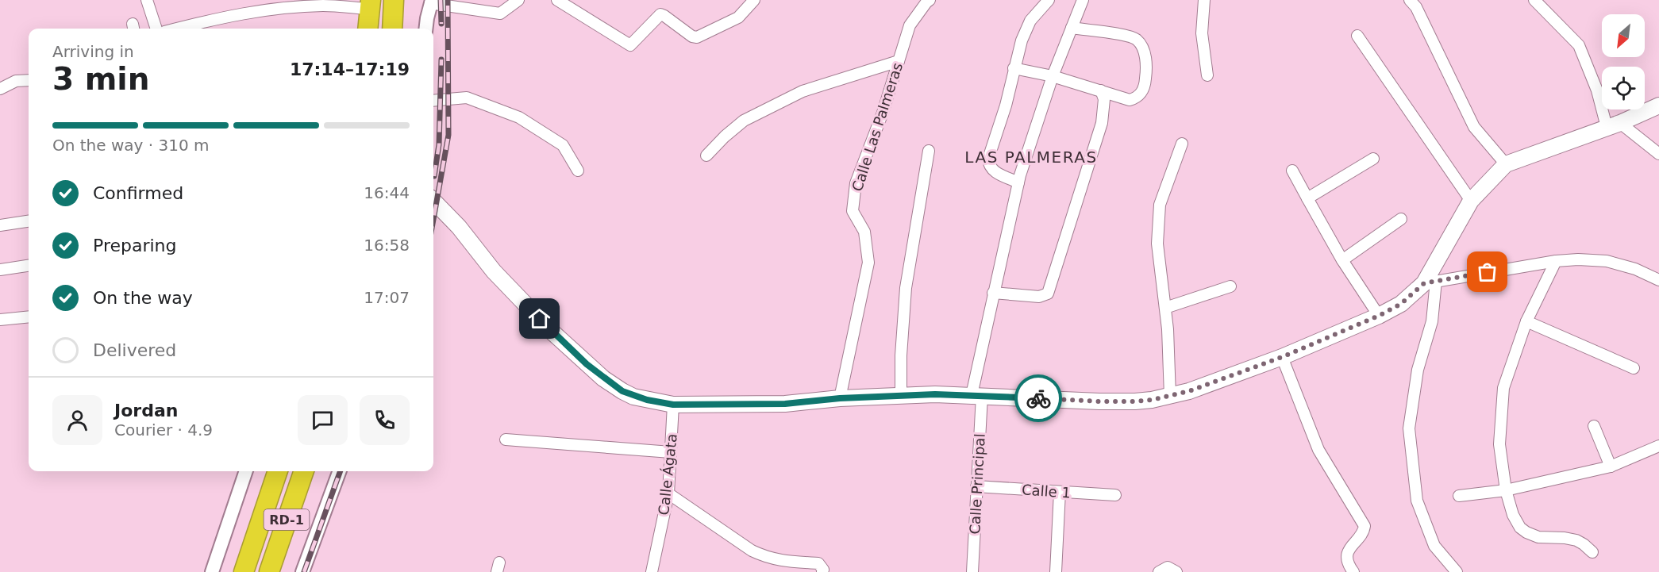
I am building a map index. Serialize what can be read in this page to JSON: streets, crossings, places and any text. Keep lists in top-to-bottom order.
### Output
{
  "streets": {
    "highway": ["RD-1"],
    "street": [
      "Calle Las Palmeras",
      "Calle Ágata",
      "Calle Principal",
      "Calle 1"
    ]
  },
  "crossings": [
    ["Calle Principal", "Calle 1"]
  ],
  "districts": ["LAS PALMERAS"],
  "north": "bottom left",
  "page": {
    "heading": ["3 min", "Arriving in", "17:14–17:19"],
    "panel": ["Jordan", "Courier · 4.9"],
    "bar": "On the way · 310 m",
    "list": [
      ["Confirmed", "16:44"],
      ["Preparing", "16:58"],
      ["On the way", "17:07"],
      "Delivered"
    ]
  }
}
